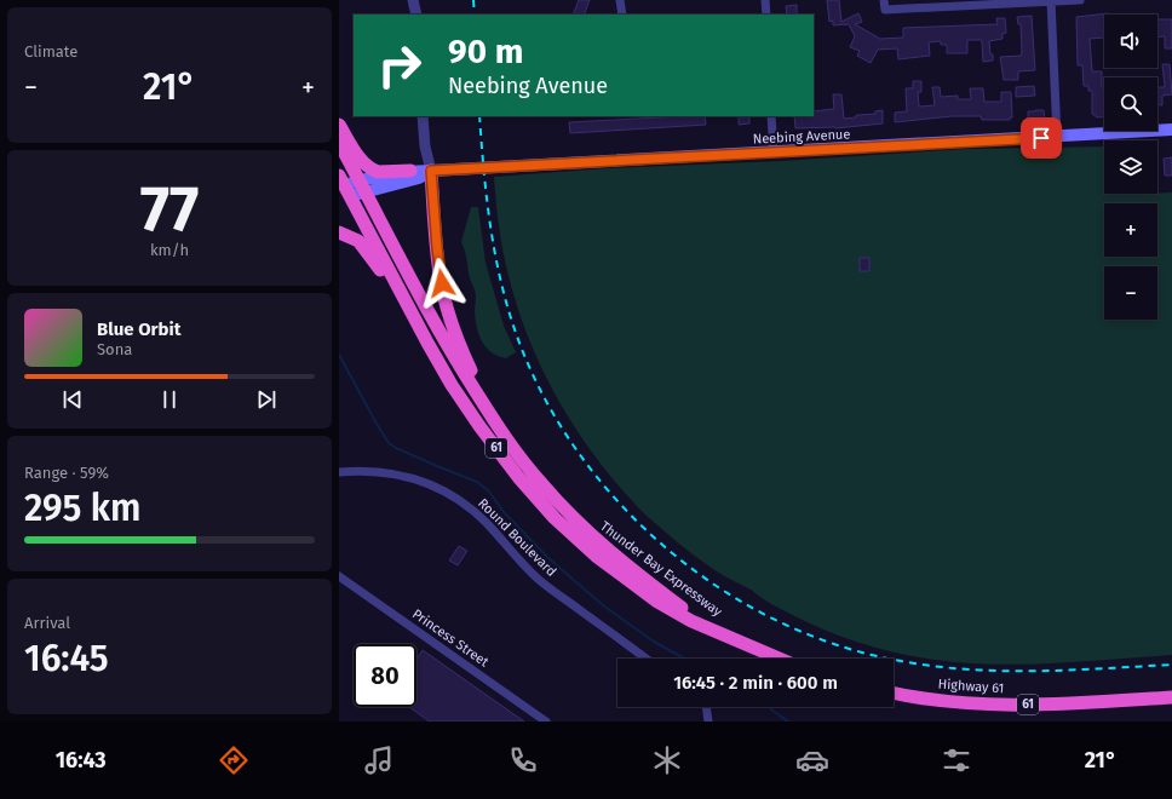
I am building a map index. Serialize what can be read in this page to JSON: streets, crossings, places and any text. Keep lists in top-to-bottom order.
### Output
{
  "streets": {
    "highway": ["61", "Thunder Bay Expressway", "Highway 61"],
    "main road": ["Neebing Avenue"],
    "street": ["Round Boulevard", "Princess Street"]
  },
  "crossings": [
    ["Neebing Avenue", "Thunder Bay Expressway"],
    ["61", "Thunder Bay Expressway"]
  ],
  "page": {
    "tile": [
      "Climate",
      ["77", "km/h"],
      ["Range · 59%", "295 km"],
      ["Arrival", "16:45"]
    ],
    "map_buttons": ["+", "−"],
    "turn": ["90 m", "Neebing Avenue"],
    "heat": ["−", "21°", "+"],
    "song": ["Blue Orbit", "Sona"],
    "limit": "80",
    "trip": "16:45 · 2 min · 600 m",
    "tabs": ["16:43", "21°"]
  }
}
